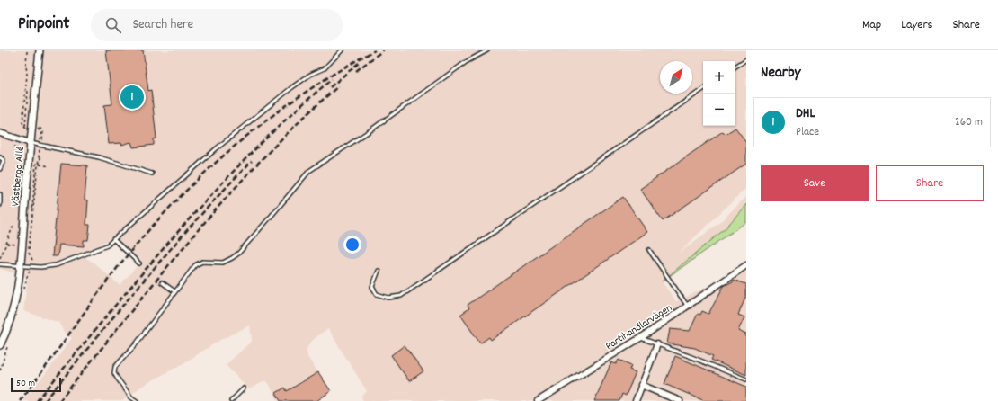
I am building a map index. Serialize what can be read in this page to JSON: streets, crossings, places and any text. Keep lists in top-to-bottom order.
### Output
{
  "streets": {
    "street": ["Västberga Allé", "Partihandlarvägen"]
  },
  "scale_bar": "50 m",
  "north": "top right",
  "page": {
    "header": "Pinpoint",
    "search": "Search here",
    "nav": ["Map", "Layers", "Share"],
    "heading": "Nearby",
    "map_buttons": ["+", "−"],
    "pins": "1",
    "list": [
      {
        "mark": "1",
        "name": "DHL",
        "note": "Place",
        "value": "260 m"
      }
    ],
    "buttons": ["Save", "Share"],
    "scale": "50 m"
  }
}
